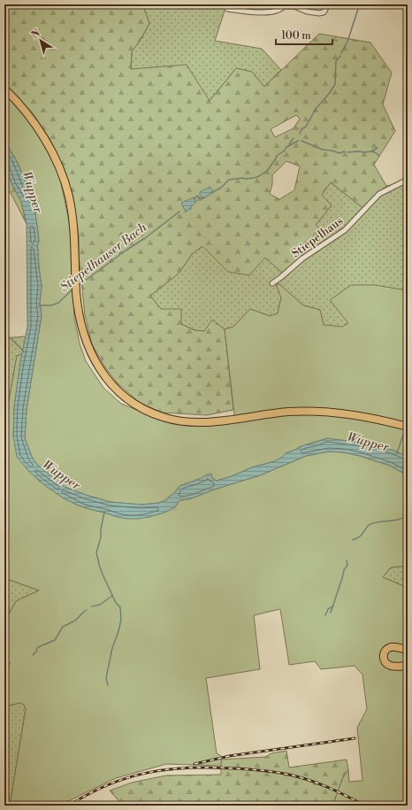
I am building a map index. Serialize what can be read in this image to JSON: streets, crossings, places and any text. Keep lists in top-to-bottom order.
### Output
{
  "streets": {
    "street": ["Stiepelhaus"]
  },
  "water": ["Wupper", "Stiepelhauser Bach"],
  "scale_bar": "100 m",
  "north": "top left"
}
